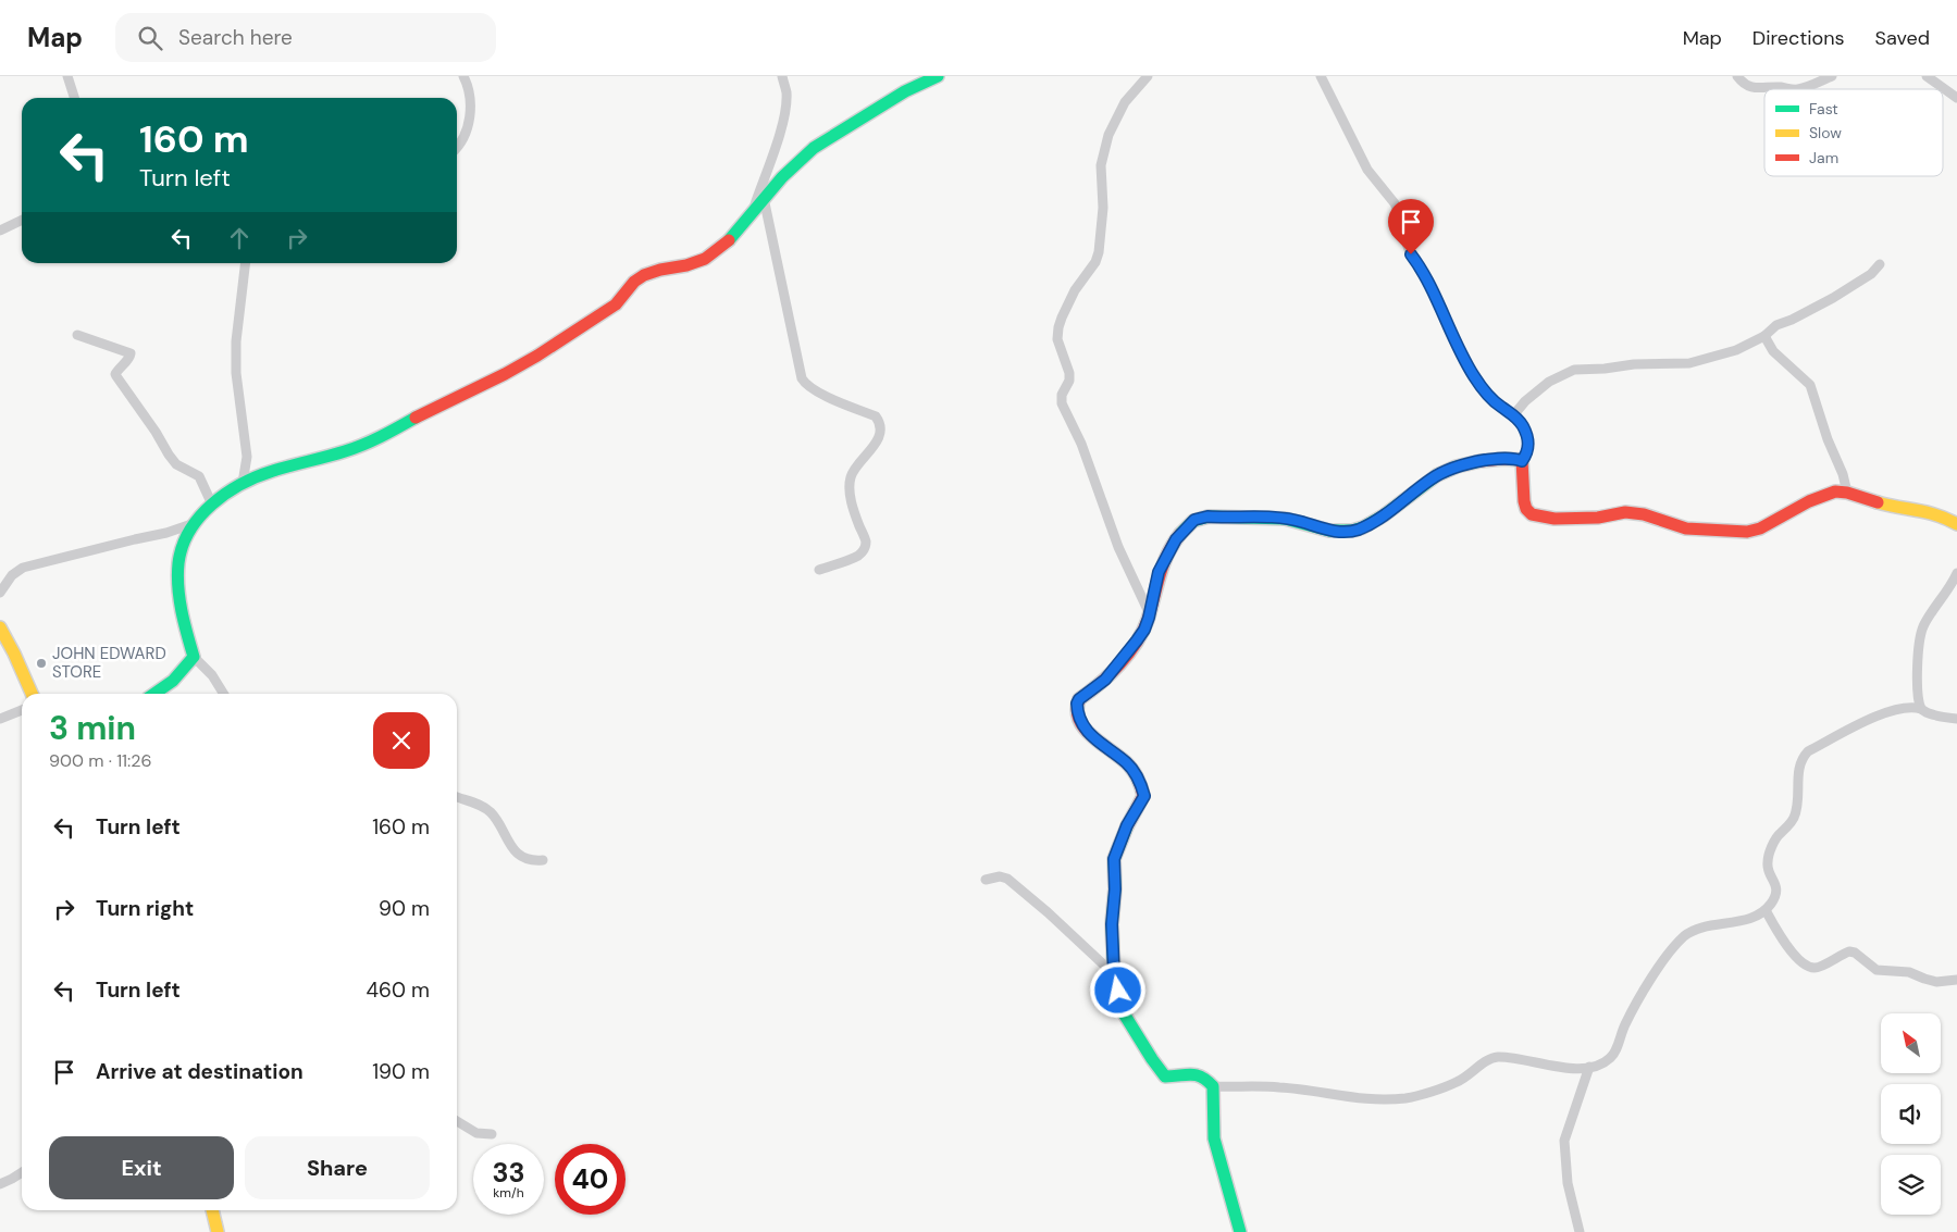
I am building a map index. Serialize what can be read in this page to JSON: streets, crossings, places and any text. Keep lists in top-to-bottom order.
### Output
{
  "places": ["JOHN EDWARD STORE"],
  "legend": ["Fast", "Slow", "Jam"],
  "north": "top left",
  "page": {
    "header": "Map",
    "search": "Search here",
    "nav": ["Map", "Directions", "Saved"],
    "turn": ["160 m", "Turn left"],
    "heading": ["3 min", "900 m · 11:26"],
    "list": [
      {
        "name": "Turn left",
        "value": "160 m"
      },
      {
        "name": "Turn right",
        "value": "90 m"
      },
      {
        "name": "Turn left",
        "value": "460 m"
      },
      {
        "name": "Arrive at destination",
        "value": "190 m"
      }
    ],
    "buttons": ["Exit", "Share"],
    "speed": "33 km/h",
    "limit": "40"
  }
}
